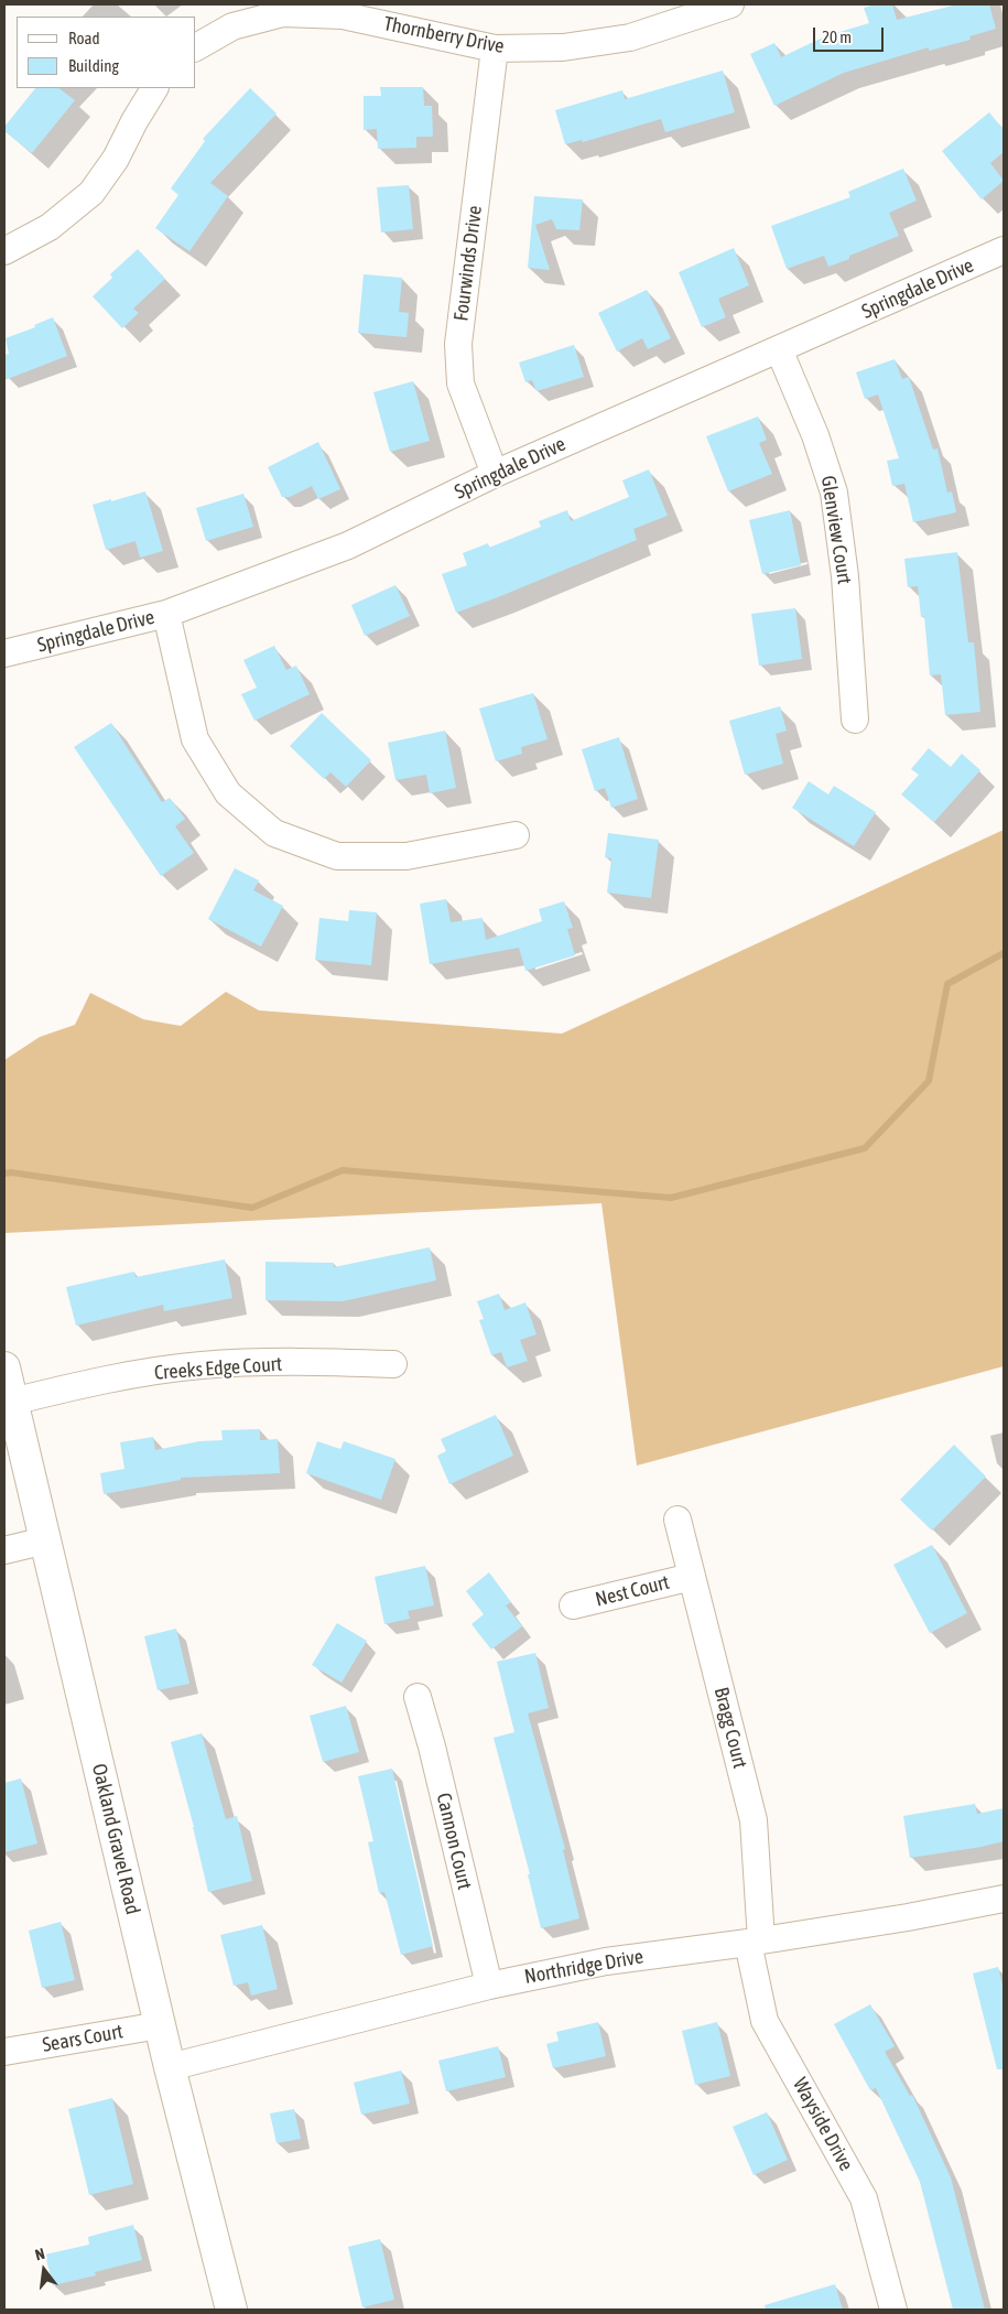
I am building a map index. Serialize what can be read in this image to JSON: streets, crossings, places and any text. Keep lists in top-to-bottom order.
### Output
{
  "streets": {
    "street": [
      "Thornberry Drive",
      "Fourwinds Drive",
      "Springdale Drive",
      "Glenview Court",
      "Creeks Edge Court",
      "Nest Court",
      "Bragg Court",
      "Oakland Gravel Road",
      "Cannon Court",
      "Northridge Drive",
      "Sears Court",
      "Wayside Drive"
    ]
  },
  "crossings": [
    ["Thornberry Drive", "Fourwinds Drive"],
    ["Fourwinds Drive", "Springdale Drive"],
    ["Springdale Drive", "Glenview Court"],
    ["Creeks Edge Court", "Oakland Gravel Road"],
    ["Nest Court", "Bragg Court"],
    ["Bragg Court", "Northridge Drive"],
    ["Bragg Court", "Wayside Drive"],
    ["Oakland Gravel Road", "Northridge Drive"],
    ["Oakland Gravel Road", "Sears Court"],
    ["Cannon Court", "Northridge Drive"],
    ["Northridge Drive", "Wayside Drive"]
  ],
  "legend": ["Road", "Building"],
  "scale_bar": "20 m",
  "north": "top"
}
